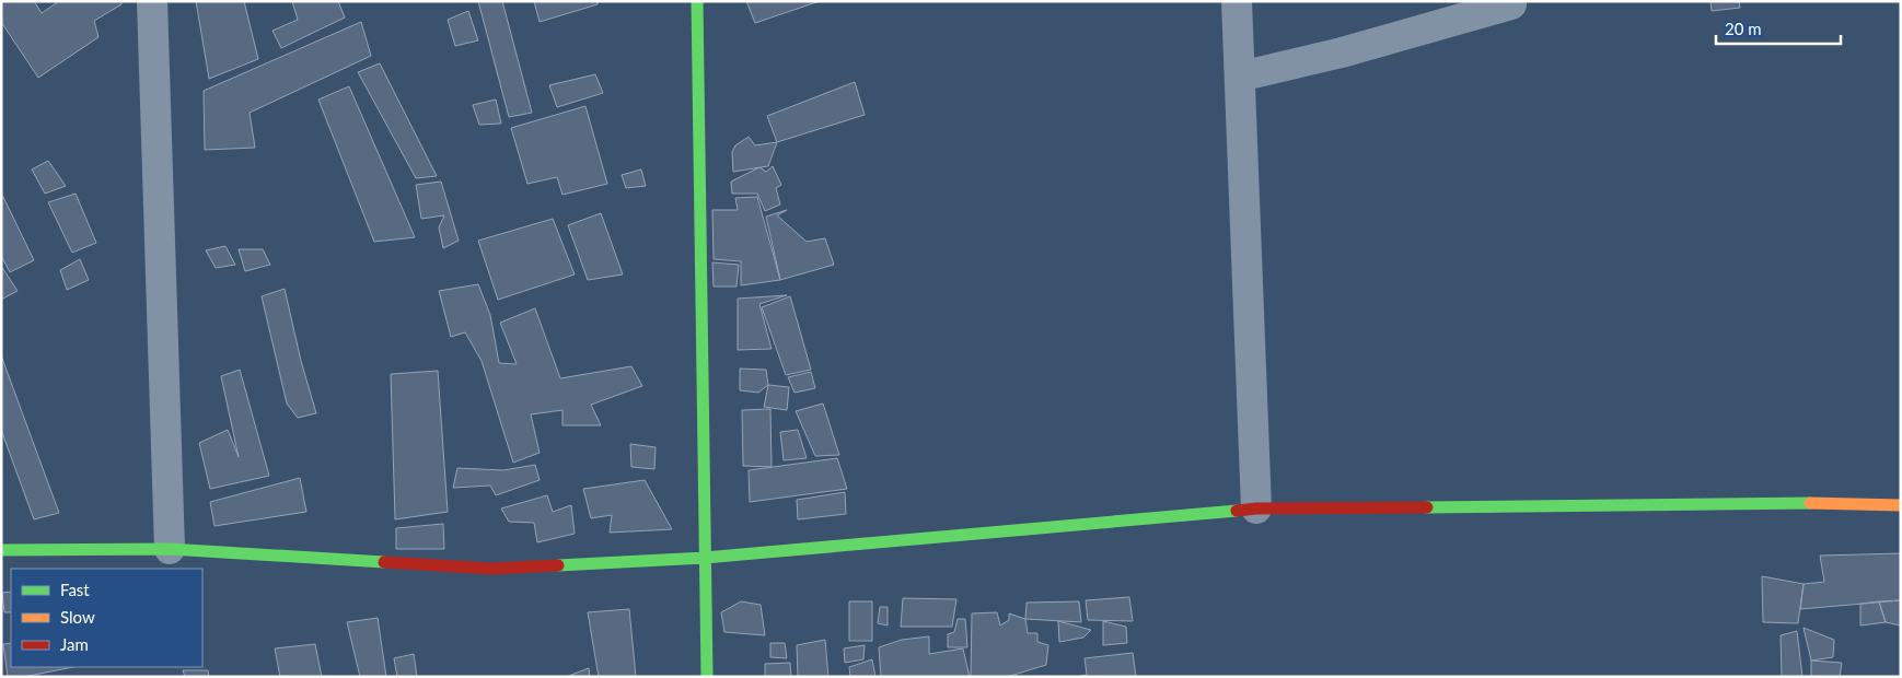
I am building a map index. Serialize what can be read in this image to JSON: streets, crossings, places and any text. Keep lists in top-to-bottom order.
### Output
{
  "legend": ["Fast", "Slow", "Jam"],
  "scale_bar": "20 m"
}
